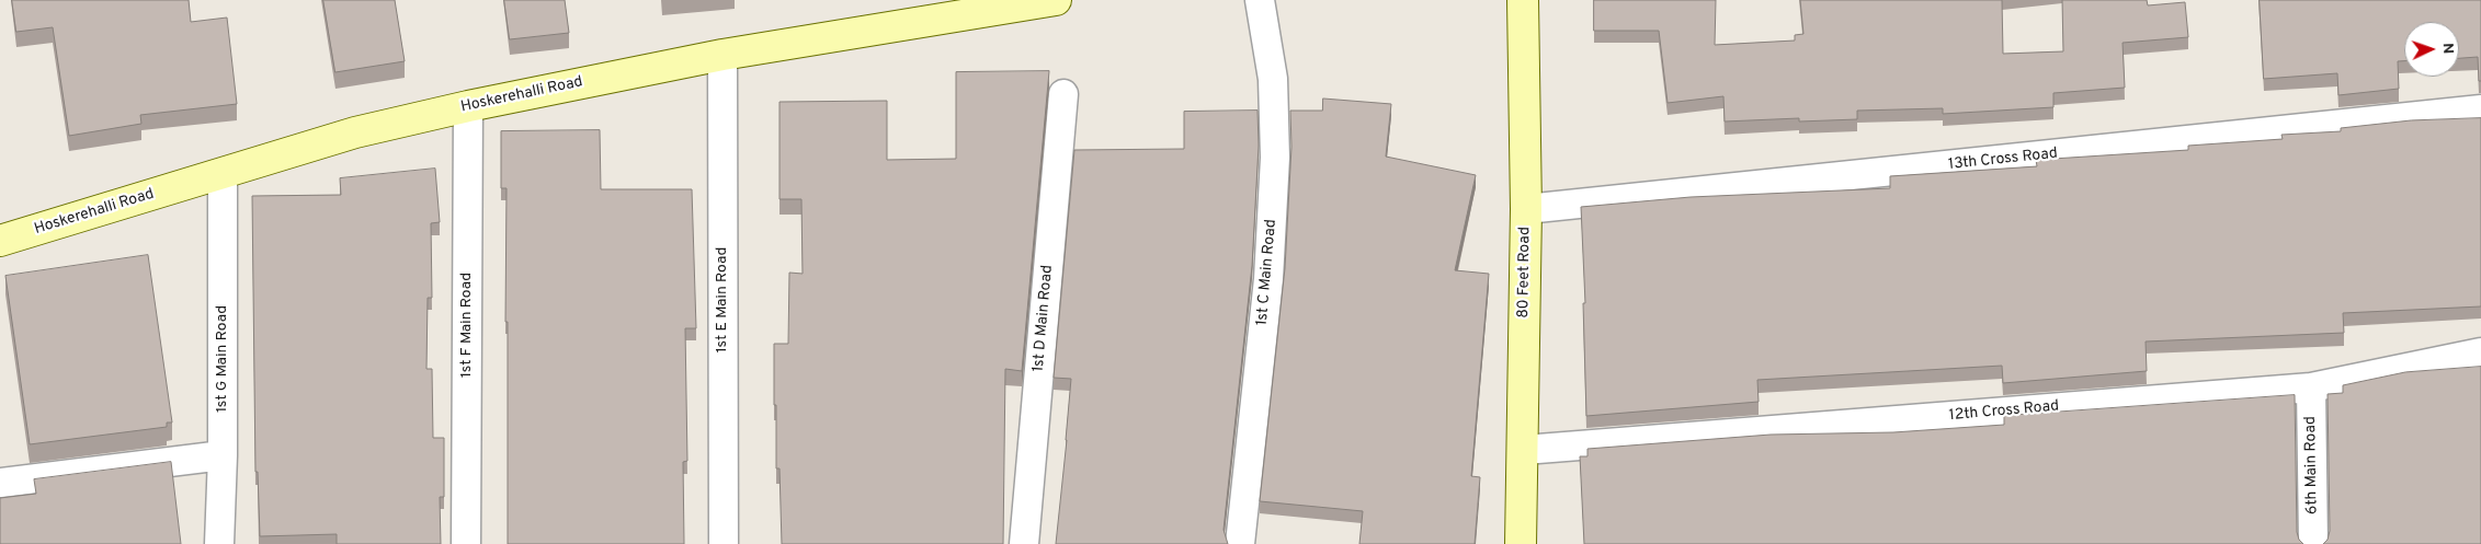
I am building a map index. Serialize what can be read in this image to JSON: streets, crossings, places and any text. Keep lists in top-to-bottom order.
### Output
{
  "streets": {
    "street": [
      "Hoskerehalli Road",
      "13th Cross Road",
      "1st C Main Road",
      "80 Feet Road",
      "1st E Main Road",
      "1st D Main Road",
      "1st F Main Road",
      "1st G Main Road",
      "12th Cross Road",
      "6th Main Road"
    ]
  },
  "crossings": [
    ["Hoskerehalli Road", "1st E Main Road"],
    ["Hoskerehalli Road", "1st F Main Road"],
    ["Hoskerehalli Road", "1st G Main Road"],
    ["13th Cross Road", "80 Feet Road"],
    ["80 Feet Road", "12th Cross Road"],
    ["12th Cross Road", "6th Main Road"]
  ],
  "north": "right"
}
